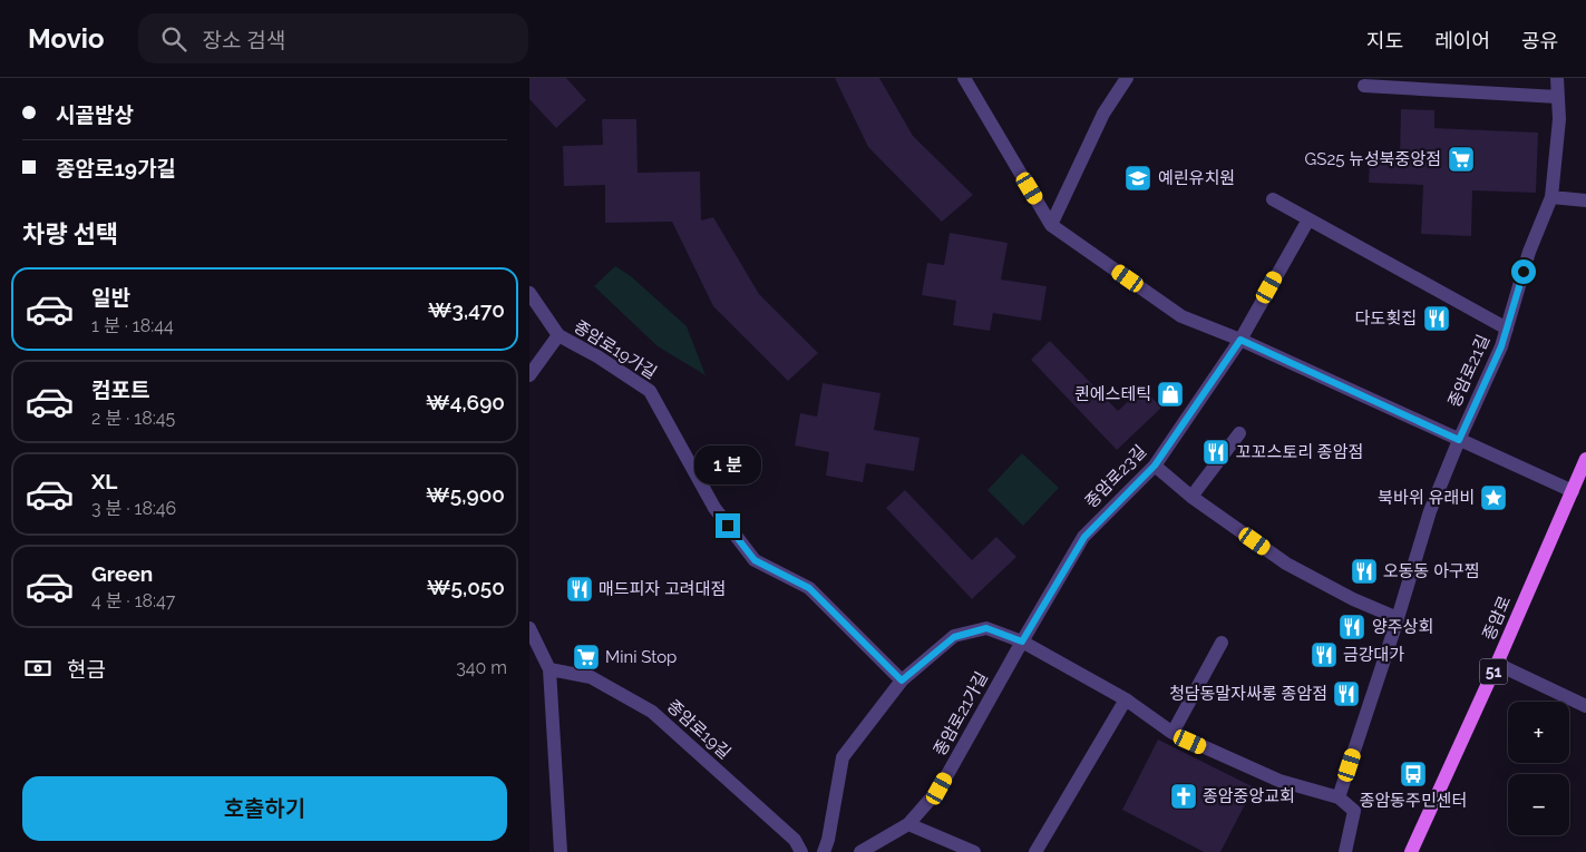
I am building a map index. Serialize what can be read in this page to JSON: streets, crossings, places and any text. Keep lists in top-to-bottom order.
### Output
{
  "streets": {
    "main road": ["종암로", "51"],
    "street": [
      "종암로19가길",
      "종암로21길",
      "종암로23길",
      "종암로21가길",
      "종암로19길"
    ]
  },
  "crossings": [
    ["종암로21길", "종암로23길"],
    ["종암로23길", "종암로21가길"]
  ],
  "places": {
    "supermarket": ["GS25 뉴성북중앙점", "Mini Stop"],
    "school or university": ["예린유치원"],
    "restaurant": [
      "다도횟집",
      "꼬꼬스토리 종암점",
      "오동동 아구찜",
      "매드피자 고려대점",
      "양주상회",
      "금강대가",
      "청담동말자싸롱 종암점"
    ],
    "shop": ["퀸에스테틱"],
    "place": ["북바위 유래비"],
    "bus stop": ["종암동주민센터"],
    "church": ["종암중앙교회"]
  },
  "page": {
    "header": "Movio",
    "search": "장소 검색",
    "nav": ["지도", "레이어", "공유"],
    "banner": ["시골밥상", "종암로19가길"],
    "heading": "차량 선택",
    "list": [
      {
        "name": "일반",
        "note": "1 분 · 18:44",
        "value": "₩3,470"
      },
      {
        "name": "컴포트",
        "note": "2 분 · 18:45",
        "value": "₩4,690"
      },
      {
        "name": "XL",
        "note": "3 분 · 18:46",
        "value": "₩5,900"
      },
      {
        "name": "Green",
        "note": "4 분 · 18:47",
        "value": "₩5,050"
      }
    ],
    "bubble": "1 분",
    "pay": ["현금", "340 m"],
    "map_buttons": ["+", "−"],
    "buttons": "호출하기"
  }
}
